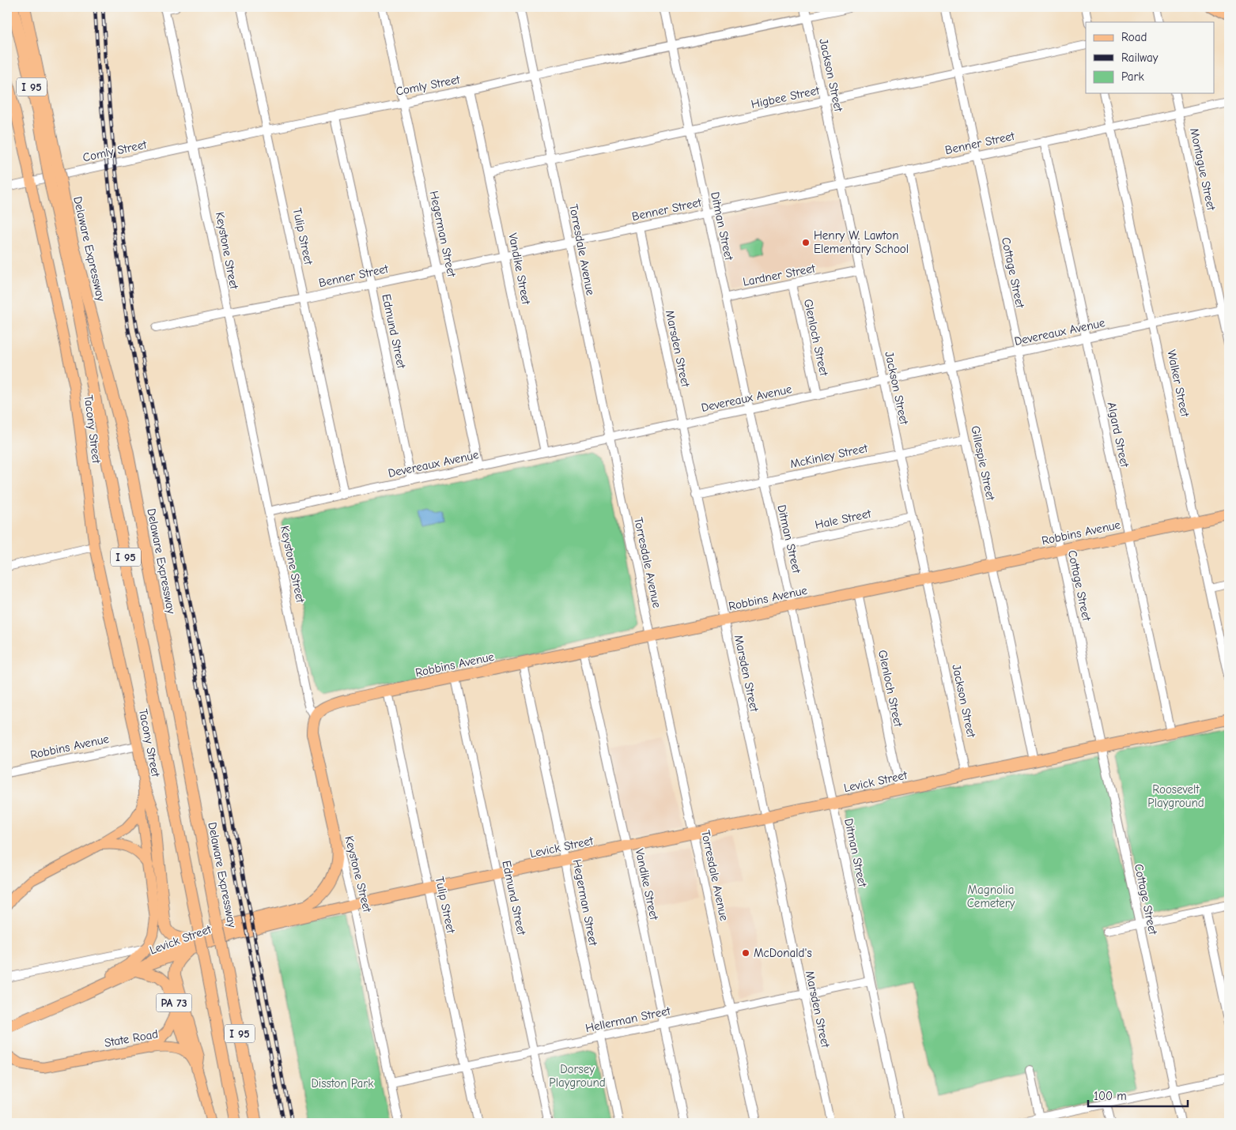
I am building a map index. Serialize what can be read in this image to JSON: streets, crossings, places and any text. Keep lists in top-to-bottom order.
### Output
{
  "streets": {
    "highway": [
      "I 95",
      "Delaware Expressway",
      "Keystone Street",
      "Robbins Avenue",
      "Levick Street",
      "PA 73"
    ],
    "main road": ["Tacony Street", "State Road"],
    "street": [
      "Jackson Street",
      "Comly Street",
      "Higbee Street",
      "Benner Street",
      "Montague Street",
      "Ditman Street",
      "Hegerman Street",
      "Tulip Street",
      "Torresdale Avenue",
      "Vandike Street",
      "Cottage Street",
      "Lardner Street",
      "Edmund Street",
      "Devereaux Avenue",
      "Glenloch Street",
      "Marsden Street",
      "Walker Street",
      "Algard Street",
      "McKinley Street",
      "Gillespie Street",
      "Hale Street",
      "Hellerman Street"
    ]
  },
  "crossings": [
    ["Jackson Street", "Comly Street"],
    ["Jackson Street", "Higbee Street"],
    ["Jackson Street", "Benner Street"],
    ["Jackson Street", "Lardner Street"],
    ["Jackson Street", "Devereaux Avenue"],
    ["Jackson Street", "McKinley Street"],
    ["Jackson Street", "Hale Street"],
    ["Jackson Street", "Robbins Avenue"],
    ["Jackson Street", "Levick Street"],
    ["Comly Street", "Ditman Street"],
    ["Comly Street", "Hegerman Street"],
    ["Comly Street", "Tulip Street"],
    ["Comly Street", "Torresdale Avenue"],
    ["Comly Street", "Keystone Street"],
    ["Comly Street", "Vandike Street"],
    ["Comly Street", "Edmund Street"],
    ["Comly Street", "Tacony Street"],
    ["Higbee Street", "Ditman Street"],
    ["Higbee Street", "Torresdale Avenue"],
    ["Higbee Street", "Vandike Street"],
    ["Higbee Street", "Cottage Street"],
    ["Benner Street", "Montague Street"],
    ["Benner Street", "Ditman Street"],
    ["Benner Street", "Hegerman Street"],
    ["Benner Street", "Tulip Street"],
    ["Benner Street", "Torresdale Avenue"],
    ["Benner Street", "Keystone Street"],
    ["Benner Street", "Vandike Street"],
    ["Benner Street", "Cottage Street"],
    ["Benner Street", "Edmund Street"],
    ["Benner Street", "Marsden Street"],
    ["Benner Street", "Walker Street"],
    ["Benner Street", "Algard Street"],
    ["Benner Street", "Gillespie Street"],
    ["Montague Street", "Devereaux Avenue"],
    ["Ditman Street", "Lardner Street"],
    ["Ditman Street", "Devereaux Avenue"],
    ["Ditman Street", "McKinley Street"],
    ["Ditman Street", "Hale Street"],
    ["Ditman Street", "Robbins Avenue"],
    ["Ditman Street", "Levick Street"],
    ["Ditman Street", "Hellerman Street"],
    ["Hegerman Street", "Devereaux Avenue"],
    ["Hegerman Street", "Robbins Avenue"],
    ["Hegerman Street", "Levick Street"],
    ["Hegerman Street", "Hellerman Street"],
    ["Tulip Street", "Devereaux Avenue"],
    ["Tulip Street", "Robbins Avenue"],
    ["Tulip Street", "Levick Street"],
    ["Tulip Street", "Hellerman Street"],
    ["Torresdale Avenue", "Devereaux Avenue"],
    ["Torresdale Avenue", "Robbins Avenue"],
    ["Torresdale Avenue", "Levick Street"],
    ["Torresdale Avenue", "Hellerman Street"],
    ["Keystone Street", "Devereaux Avenue"],
    ["Keystone Street", "Robbins Avenue"],
    ["Keystone Street", "Levick Street"],
    ["Keystone Street", "Hellerman Street"],
    ["Vandike Street", "Devereaux Avenue"],
    ["Vandike Street", "Robbins Avenue"],
    ["Vandike Street", "Levick Street"],
    ["Vandike Street", "Hellerman Street"],
    ["Cottage Street", "Devereaux Avenue"],
    ["Cottage Street", "Robbins Avenue"],
    ["Cottage Street", "Levick Street"],
    ["Lardner Street", "Glenloch Street"],
    ["Edmund Street", "Devereaux Avenue"],
    ["Edmund Street", "Robbins Avenue"],
    ["Edmund Street", "Levick Street"],
    ["Edmund Street", "Hellerman Street"],
    ["Devereaux Avenue", "Glenloch Street"],
    ["Devereaux Avenue", "Marsden Street"],
    ["Devereaux Avenue", "Walker Street"],
    ["Devereaux Avenue", "Algard Street"],
    ["Devereaux Avenue", "Gillespie Street"],
    ["Glenloch Street", "Robbins Avenue"],
    ["Glenloch Street", "Levick Street"],
    ["Marsden Street", "McKinley Street"],
    ["Marsden Street", "Robbins Avenue"],
    ["Marsden Street", "Levick Street"],
    ["Marsden Street", "Hellerman Street"],
    ["Walker Street", "Robbins Avenue"],
    ["Tacony Street", "Robbins Avenue"],
    ["Algard Street", "Robbins Avenue"],
    ["Algard Street", "Levick Street"],
    ["McKinley Street", "Gillespie Street"],
    ["Gillespie Street", "Robbins Avenue"],
    ["Gillespie Street", "Levick Street"],
    ["Levick Street", "PA 73"],
    ["PA 73", "State Road"]
  ],
  "parks": [
    "Roosevelt Playground",
    "Magnolia Cemetery",
    "Dorsey Playground",
    "Disston Park"
  ],
  "places": ["Henry W. Lawton Elementary School", "McDonald's"],
  "legend": ["Road", "Railway", "Park"],
  "scale_bar": "100 m"
}
